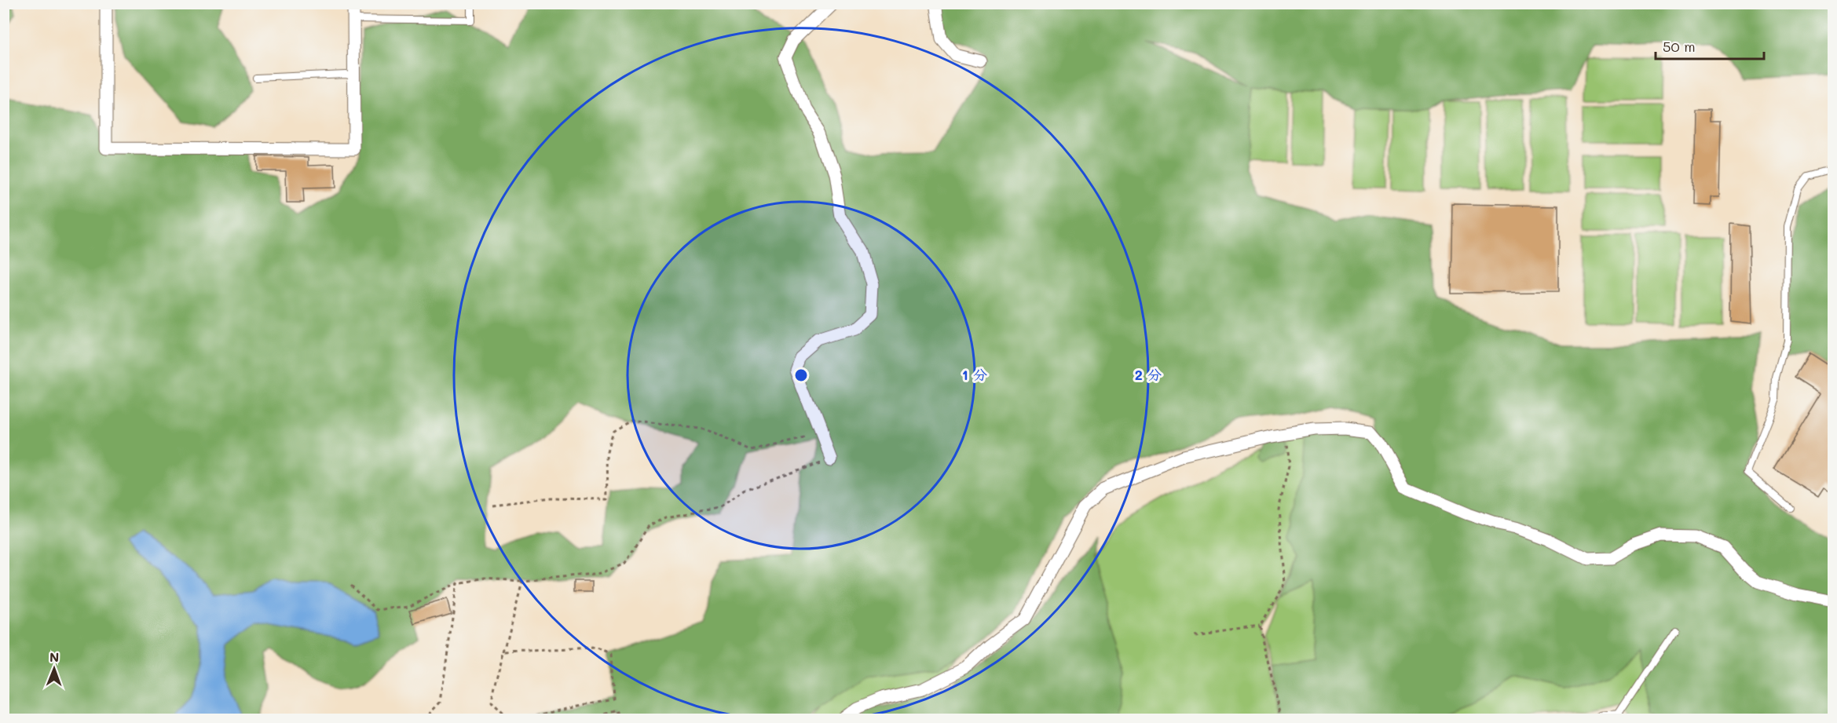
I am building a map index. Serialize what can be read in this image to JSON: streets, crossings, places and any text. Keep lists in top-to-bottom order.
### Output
{
  "scale_bar": "50 m",
  "north": "top",
  "rings": ["1 分", "2 分"]
}
